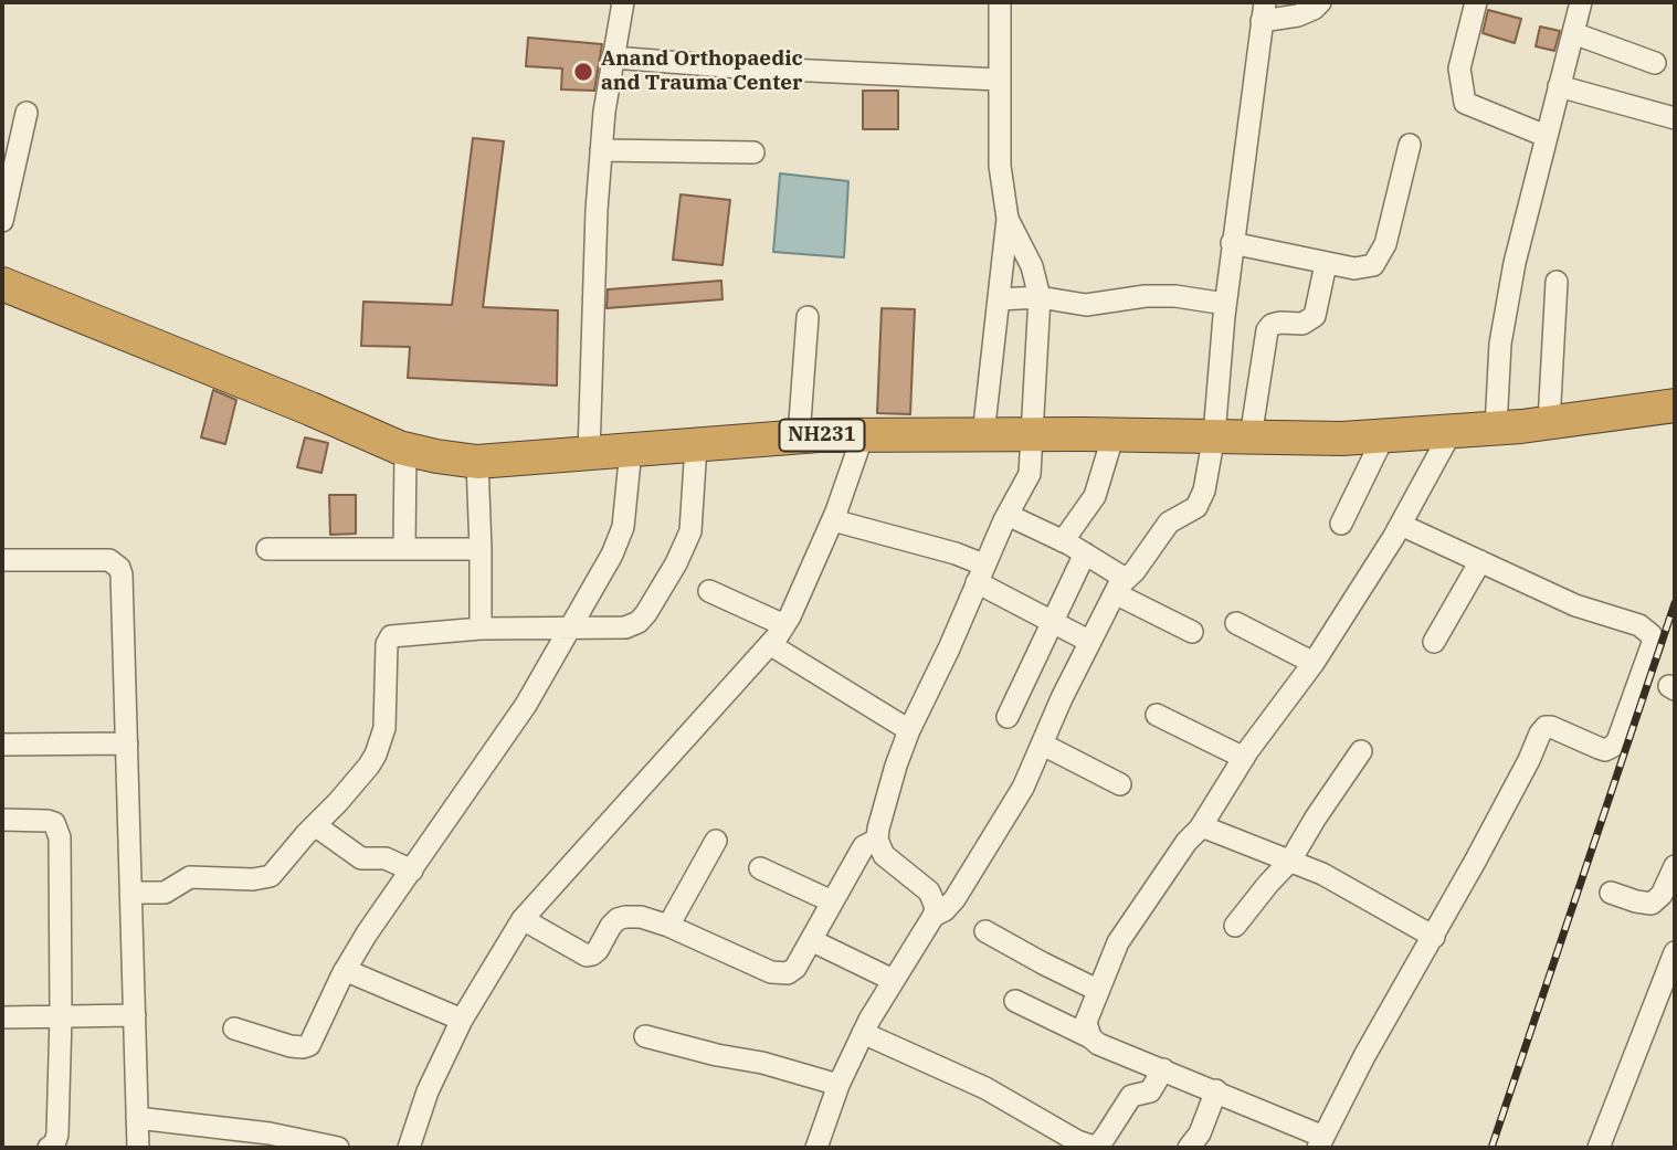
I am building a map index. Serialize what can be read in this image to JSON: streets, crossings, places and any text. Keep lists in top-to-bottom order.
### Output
{
  "streets": {
    "highway": ["NH231"]
  },
  "places": ["Anand Orthopaedic and Trauma Center"]
}
